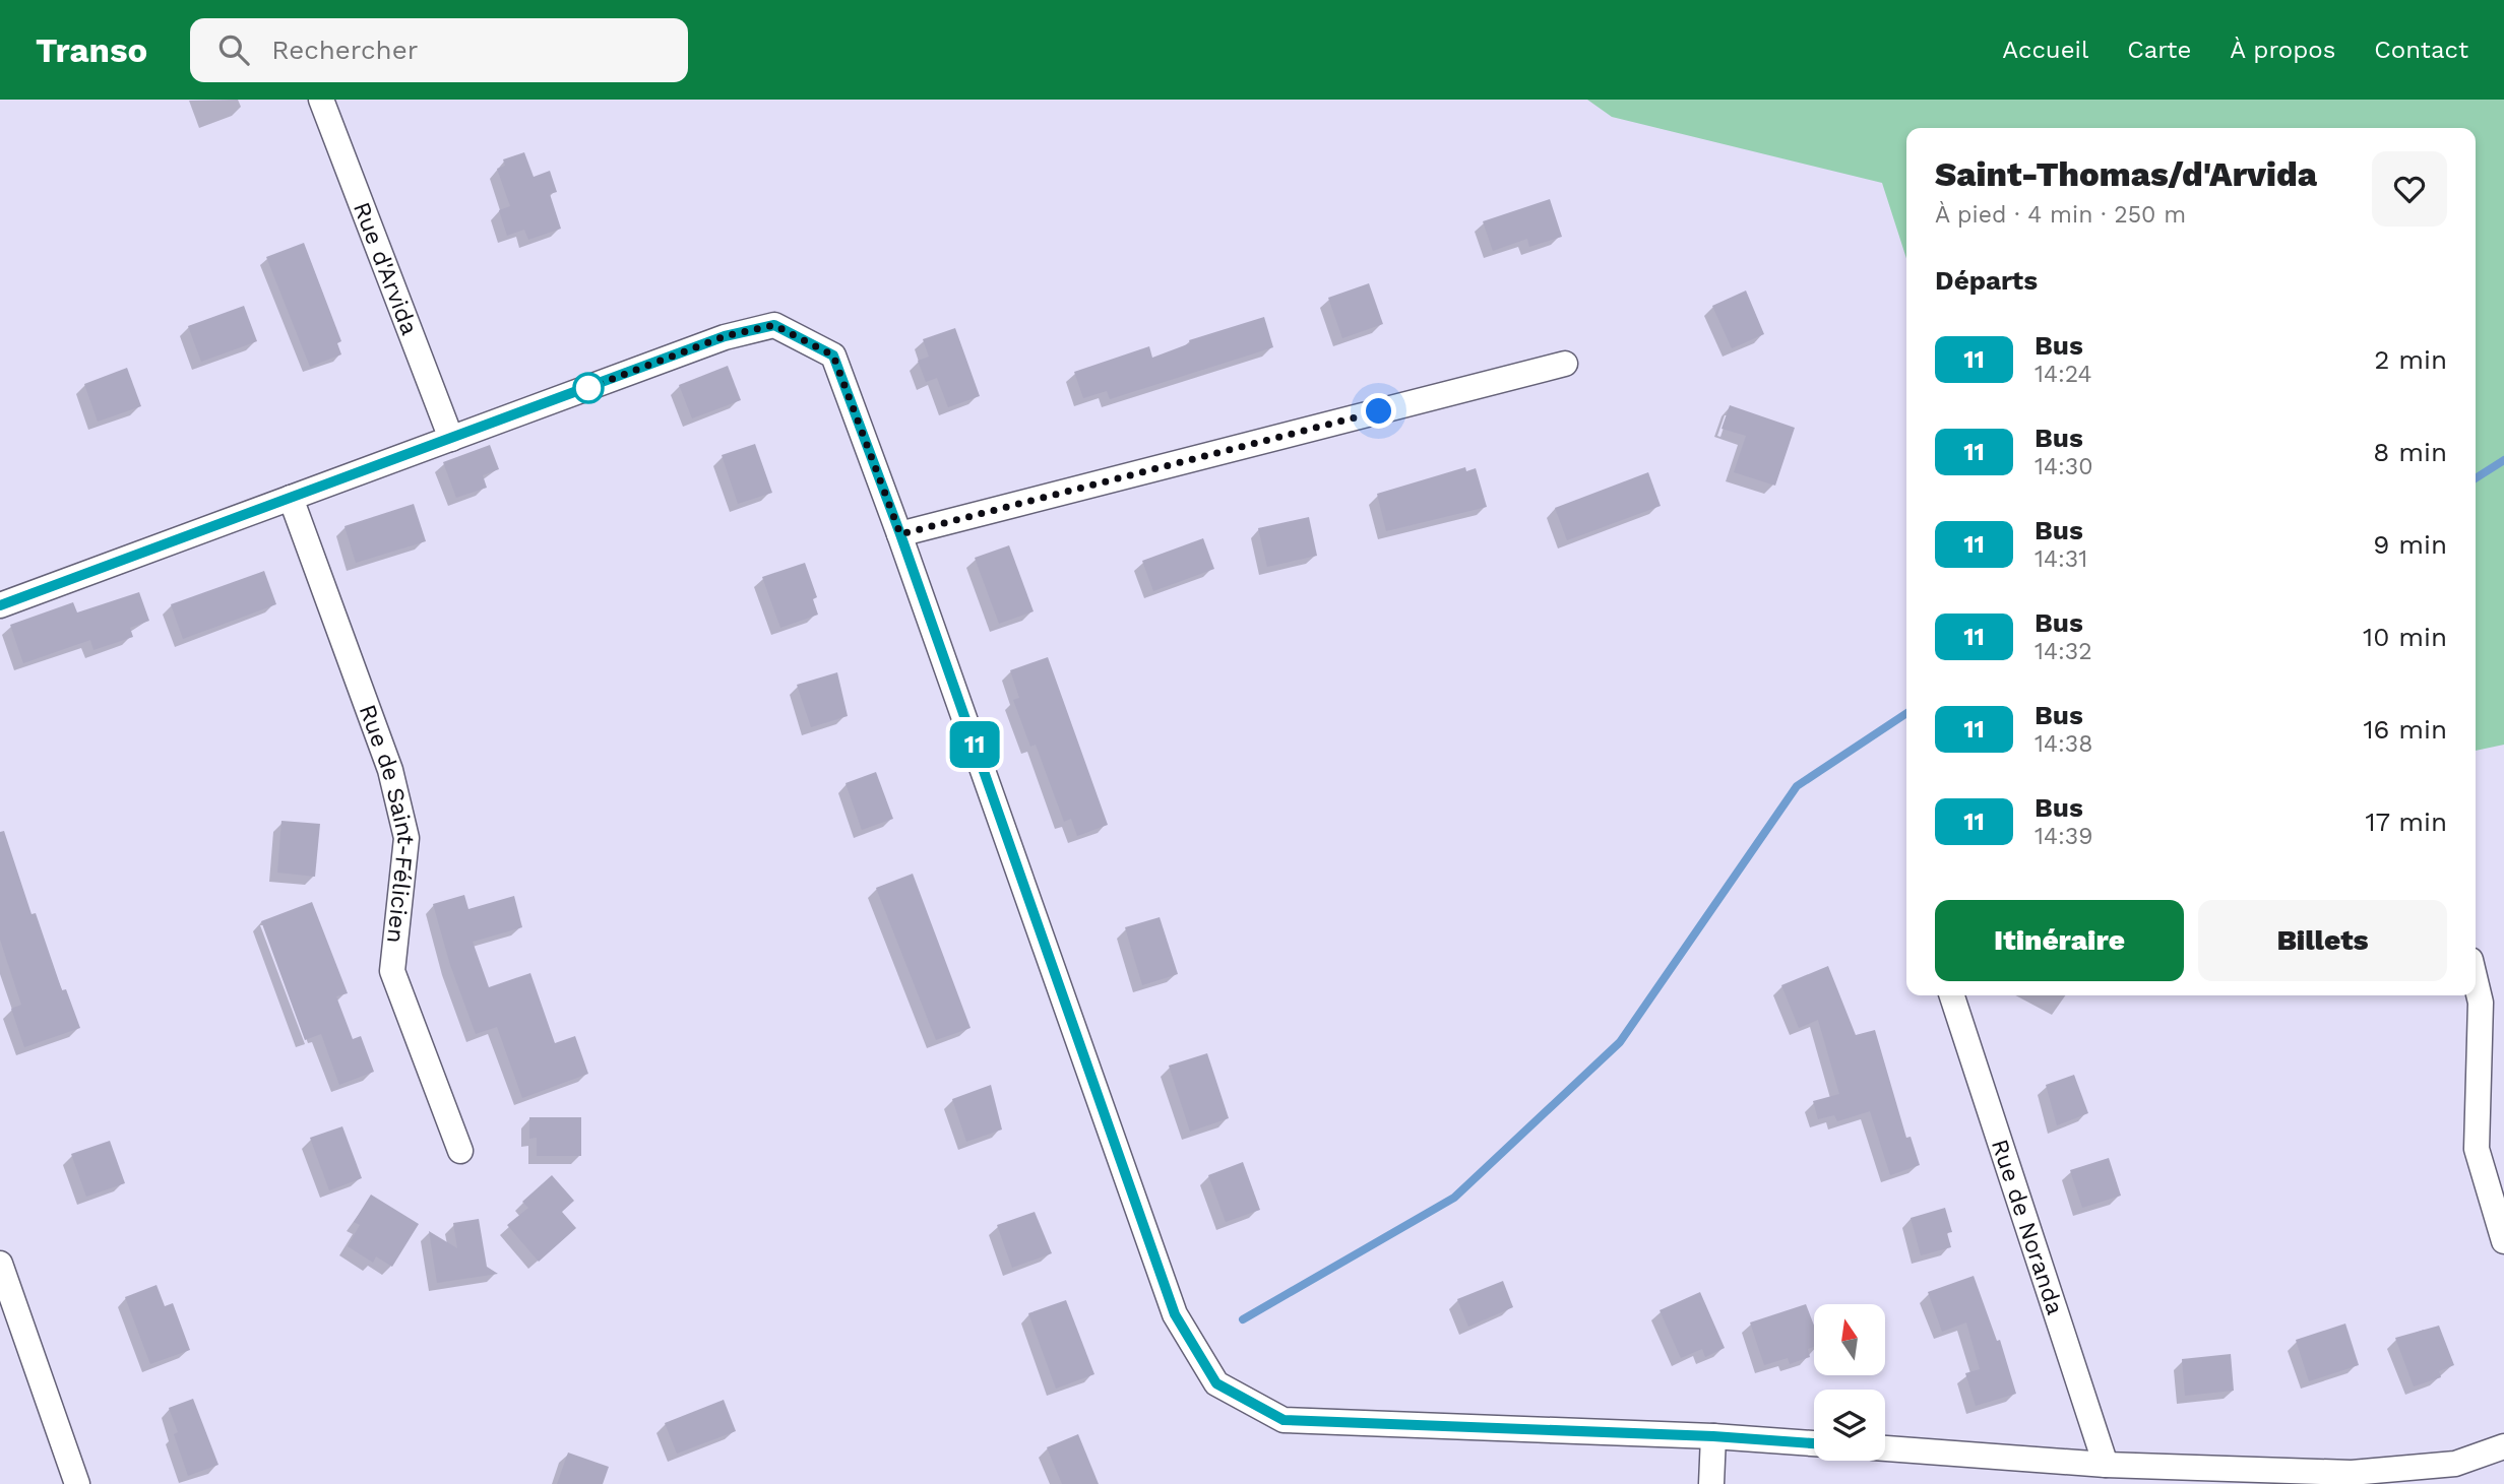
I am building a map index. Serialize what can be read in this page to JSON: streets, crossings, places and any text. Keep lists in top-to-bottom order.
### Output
{
  "streets": {
    "street": ["Rue d'Arvida", "Rue de Saint-Félicien", "Rue de Noranda"]
  },
  "lines": ["bus line 11"],
  "north": "top",
  "page": {
    "header": "Transo",
    "search": "Rechercher",
    "nav": [
      "Accueil",
      "Carte",
      "À propos",
      "Contact"
    ],
    "on_map": "11",
    "heading": [
      ["Saint-Thomas/d'Arvida", "À pied · 4 min · 250 m"],
      "Départs"
    ],
    "list": [
      {
        "mark": "11",
        "name": "Bus",
        "note": "14:24",
        "value": "2 min"
      },
      {
        "mark": "11",
        "name": "Bus",
        "note": "14:30",
        "value": "8 min"
      },
      {
        "mark": "11",
        "name": "Bus",
        "note": "14:31",
        "value": "9 min"
      },
      {
        "mark": "11",
        "name": "Bus",
        "note": "14:32",
        "value": "10 min"
      },
      {
        "mark": "11",
        "name": "Bus",
        "note": "14:38",
        "value": "16 min"
      },
      {
        "mark": "11",
        "name": "Bus",
        "note": "14:39",
        "value": "17 min"
      }
    ],
    "buttons": ["Itinéraire", "Billets"]
  }
}
